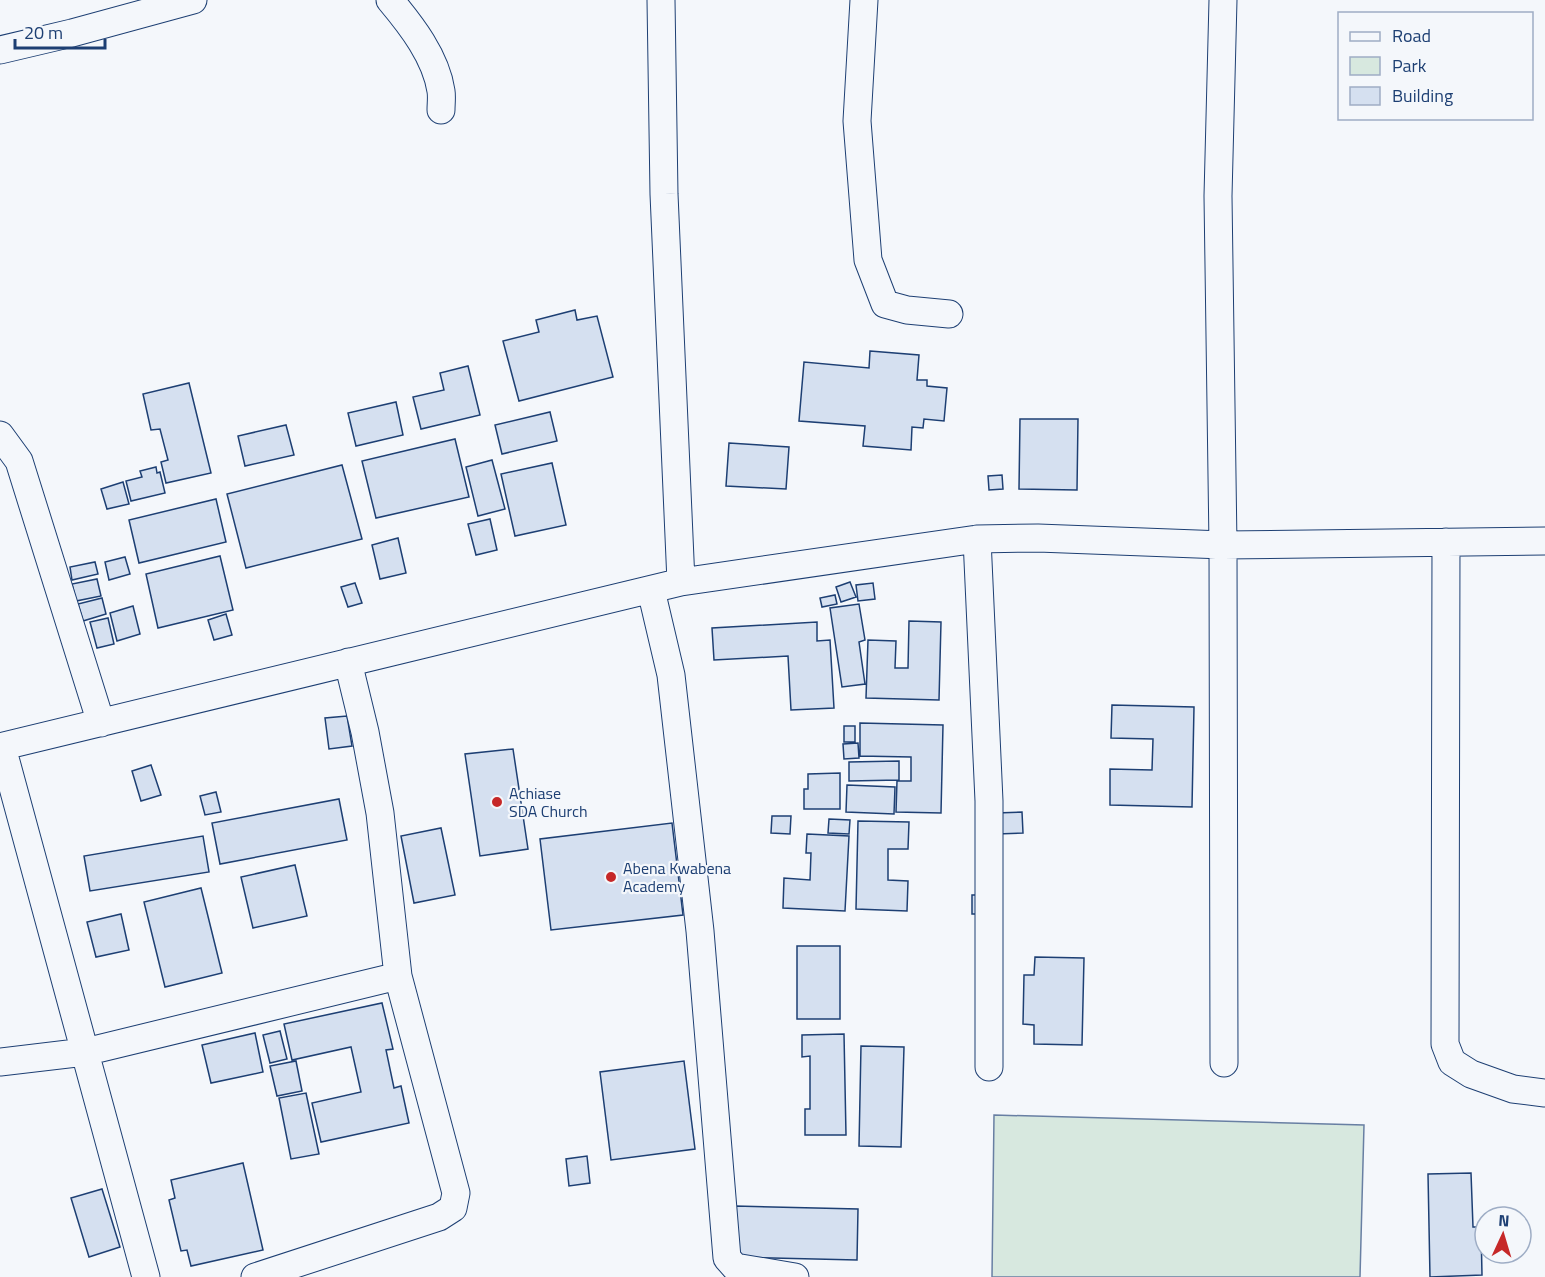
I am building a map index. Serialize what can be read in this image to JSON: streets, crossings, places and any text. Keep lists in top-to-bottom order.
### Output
{
  "places": ["Achiase SDA Church", "Abena Kwabena Academy"],
  "legend": ["Road", "Park", "Building"],
  "scale_bar": "20 m",
  "north": "top"
}
